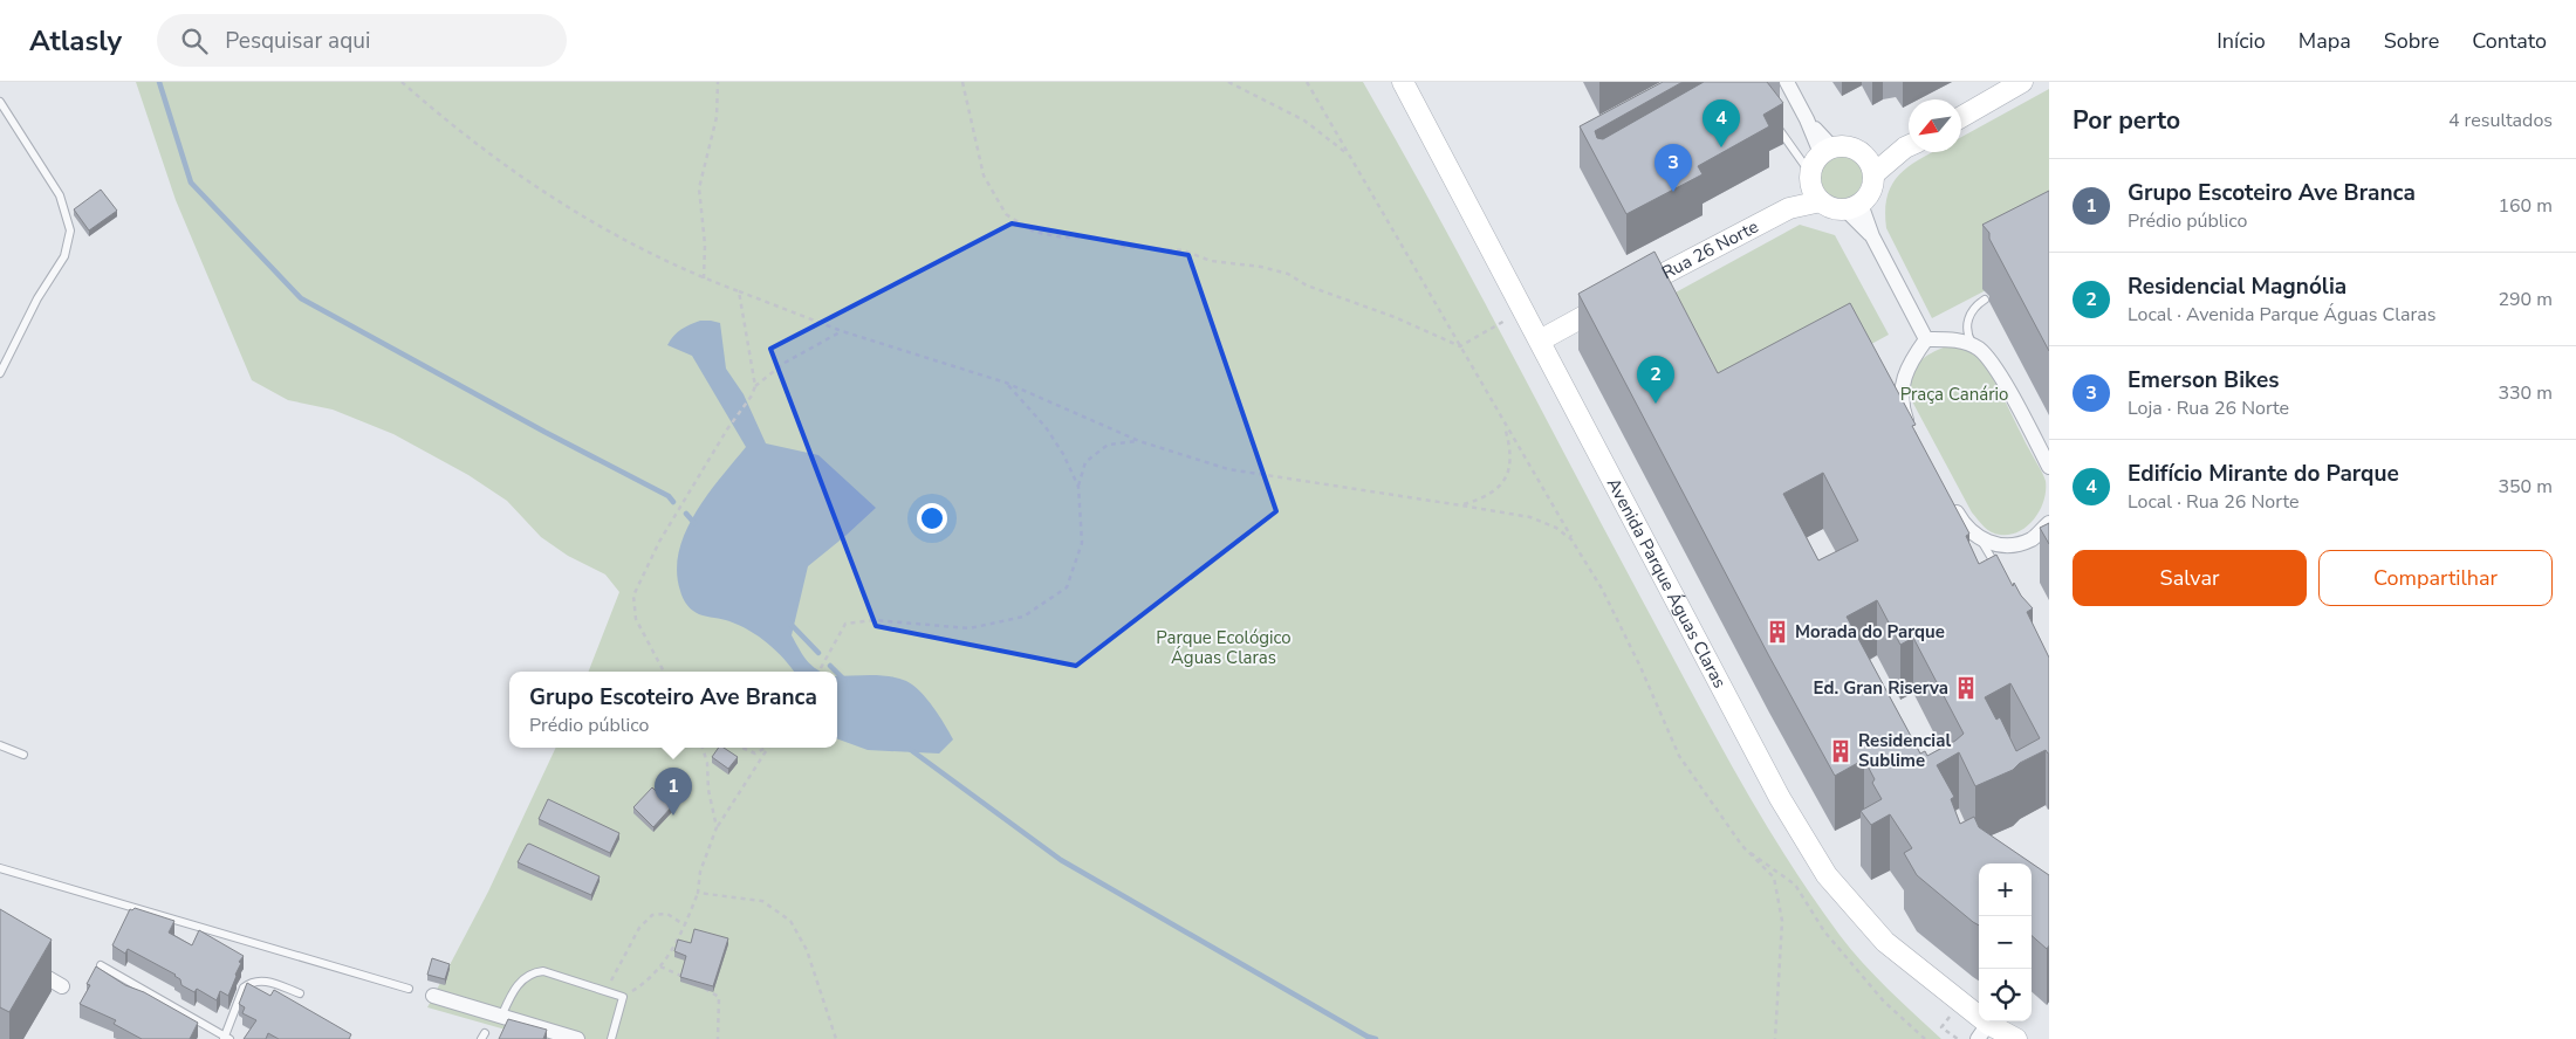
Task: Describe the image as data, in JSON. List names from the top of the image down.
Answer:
{
  "streets": {
    "street": ["Rua 26 Norte", "Avenida Parque Águas Claras"]
  },
  "crossings": [
    ["Rua 26 Norte", "Avenida Parque Águas Claras"]
  ],
  "parks": ["Praça Canário", "Parque Ecológico Águas Claras"],
  "places": {
    "building": ["Morada do Parque", "Ed. Gran Riserva", "Residencial Sublime"]
  },
  "north": "bottom left",
  "page": {
    "header": "Atlasly",
    "search": "Pesquisar aqui",
    "nav": [
      "Início",
      "Mapa",
      "Sobre",
      "Contato"
    ],
    "heading": ["Por perto", "4 resultados"],
    "pins": [
      "4",
      "3",
      "2",
      "1"
    ],
    "list": [
      {
        "mark": "1",
        "name": "Grupo Escoteiro Ave Branca",
        "note": "Prédio público",
        "value": "160 m"
      },
      {
        "mark": "2",
        "name": "Residencial Magnólia",
        "note": "Local · Avenida Parque Águas Claras",
        "value": "290 m"
      },
      {
        "mark": "3",
        "name": "Emerson Bikes",
        "note": "Loja · Rua 26 Norte",
        "value": "330 m"
      },
      {
        "mark": "4",
        "name": "Edifício Mirante do Parque",
        "note": "Local · Rua 26 Norte",
        "value": "350 m"
      }
    ],
    "buttons": ["Salvar", "Compartilhar"],
    "popup": ["Grupo Escoteiro Ave Branca", "Prédio público"],
    "map_buttons": ["+", "−"]
  }
}
